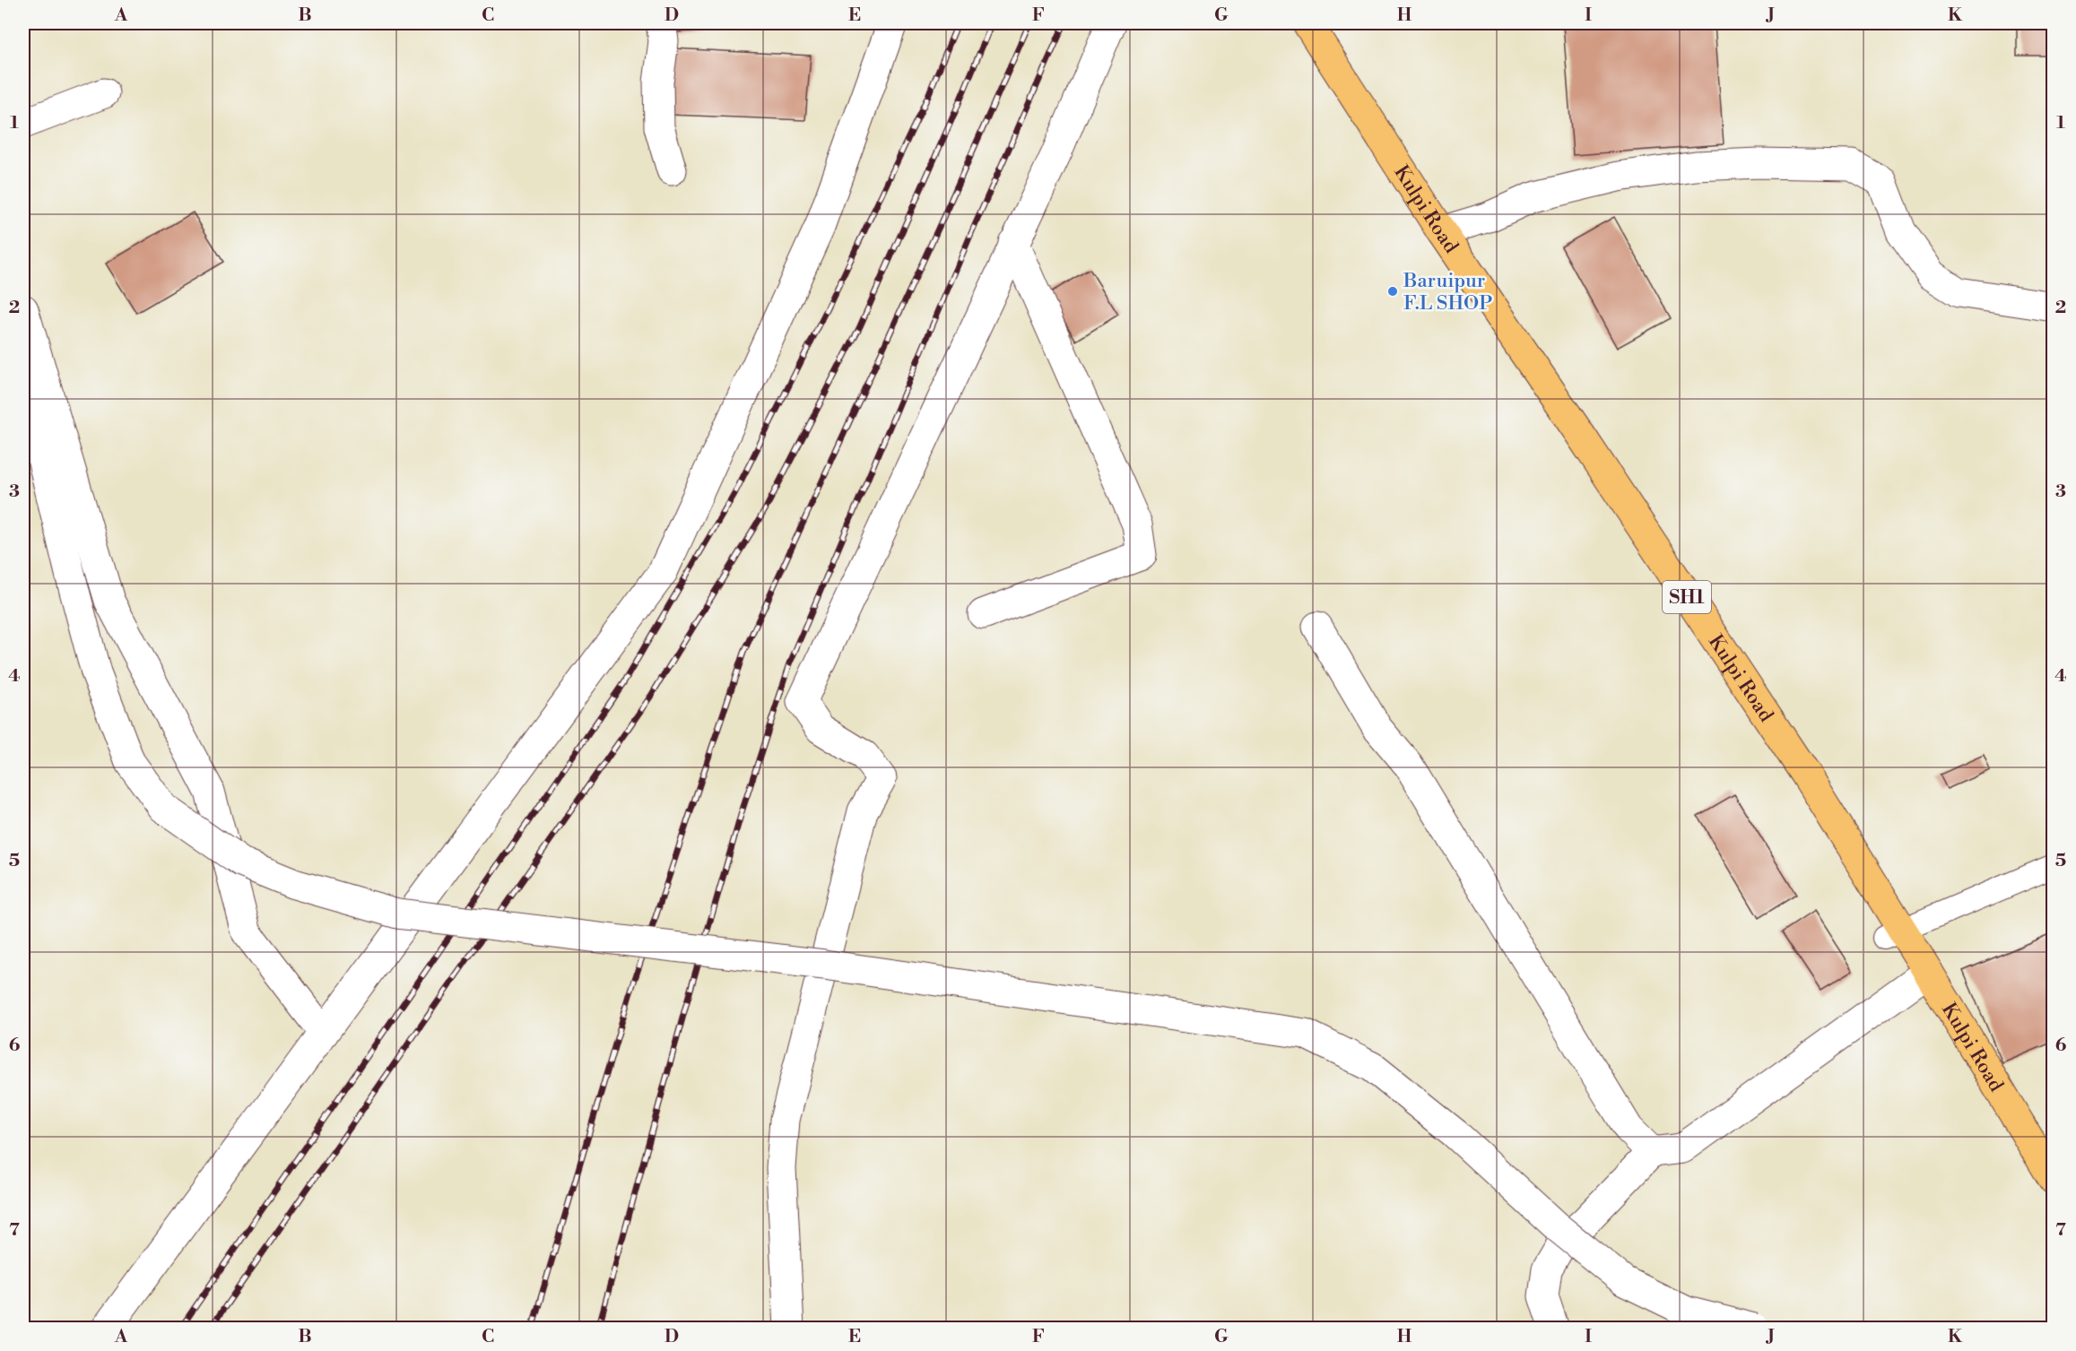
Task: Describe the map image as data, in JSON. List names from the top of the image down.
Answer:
{
  "streets": {
    "main road": ["Kulpi Road", "SH1"]
  },
  "places": ["Baruipur F.L SHOP"],
  "grid": {
    "columns": [
      "A",
      "B",
      "C",
      "D",
      "E",
      "F",
      "G",
      "H",
      "I",
      "J",
      "K"
    ],
    "rows": [
      "1",
      "2",
      "3",
      "4",
      "5",
      "6",
      "7"
    ]
  }
}
